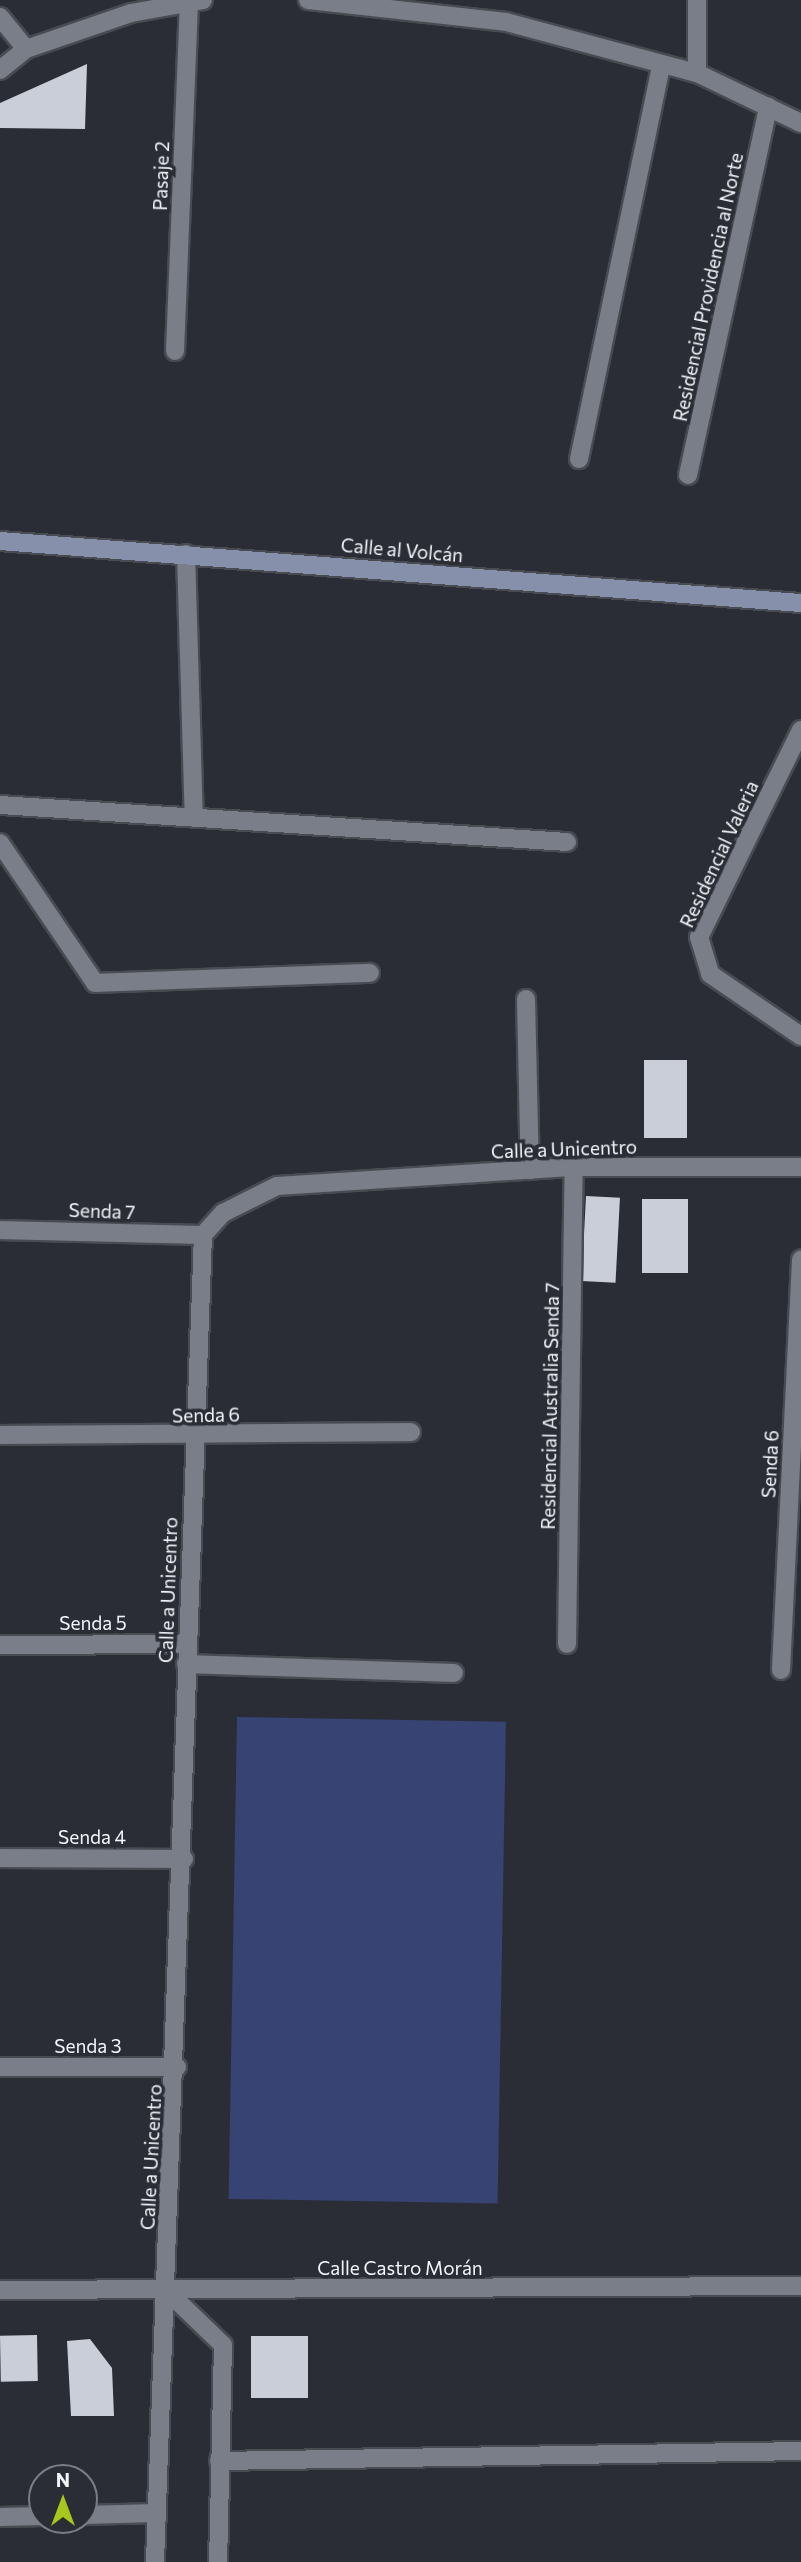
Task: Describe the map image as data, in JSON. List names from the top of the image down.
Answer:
{
  "streets": {
    "main road": ["Calle al Volcán"],
    "street": [
      "Pasaje 2",
      "Residencial Providencia al Norte",
      "Residencial Valeria",
      "Calle a Unicentro",
      "Senda 7",
      "Residencial Australia Senda 7",
      "Senda 6",
      "Senda 5",
      "Senda 4",
      "Senda 3",
      "Calle Castro Morán"
    ]
  },
  "crossings": [
    ["Calle a Unicentro", "Senda 7"],
    ["Calle a Unicentro", "Residencial Australia Senda 7"],
    ["Calle a Unicentro", "Senda 6"],
    ["Calle a Unicentro", "Senda 5"],
    ["Calle a Unicentro", "Senda 4"],
    ["Calle a Unicentro", "Senda 3"],
    ["Calle a Unicentro", "Calle Castro Morán"]
  ],
  "north": "top"
}
